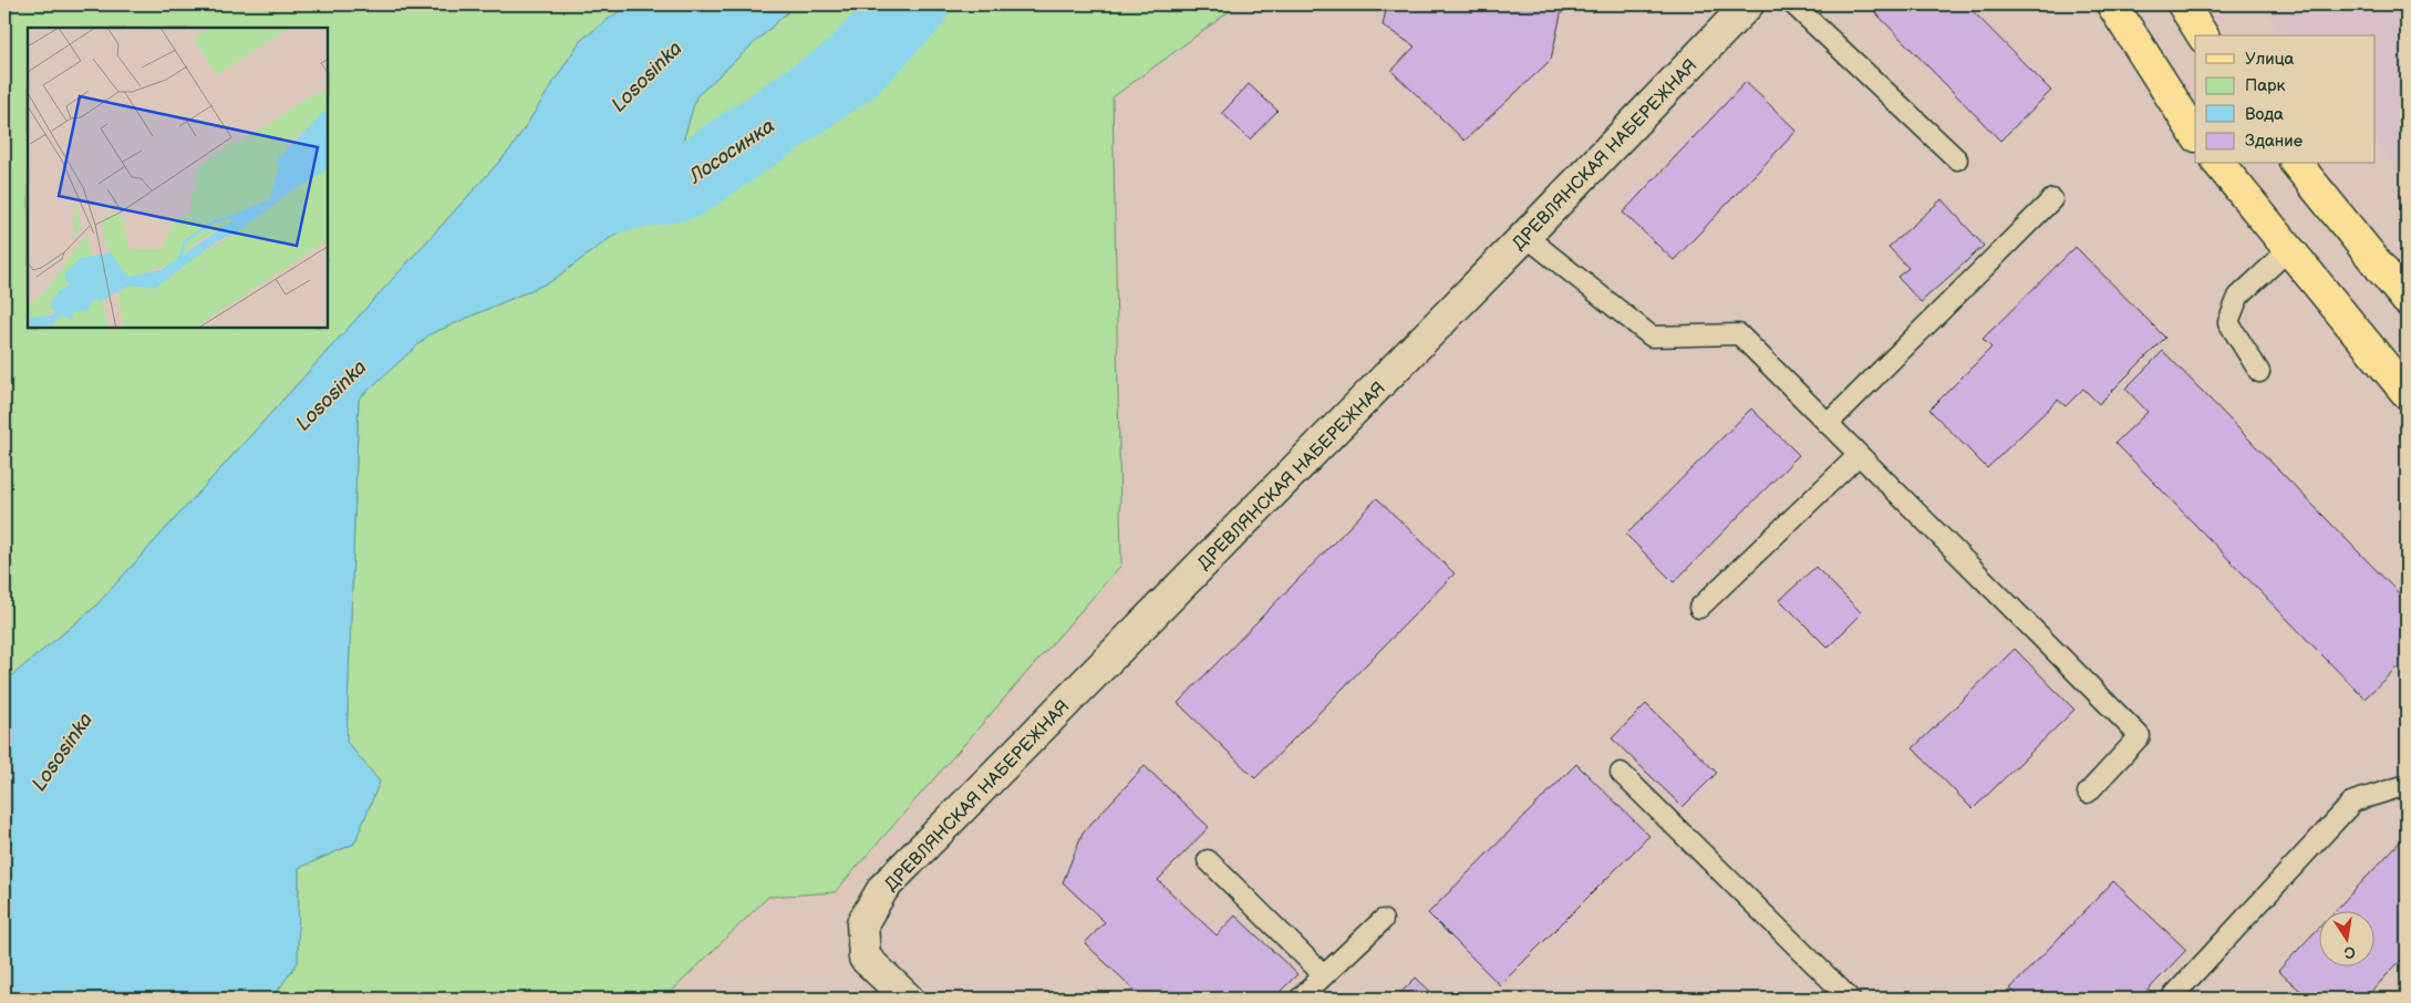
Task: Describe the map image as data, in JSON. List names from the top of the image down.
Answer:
{
  "streets": {
    "street": ["ДРЕВЛЯНСКАЯ НАБЕРЕЖНАЯ"]
  },
  "water": ["Lososinka", "Лососинка"],
  "legend": [
    "Улица",
    "Парк",
    "Вода",
    "Здание"
  ],
  "north": "bottom"
}
